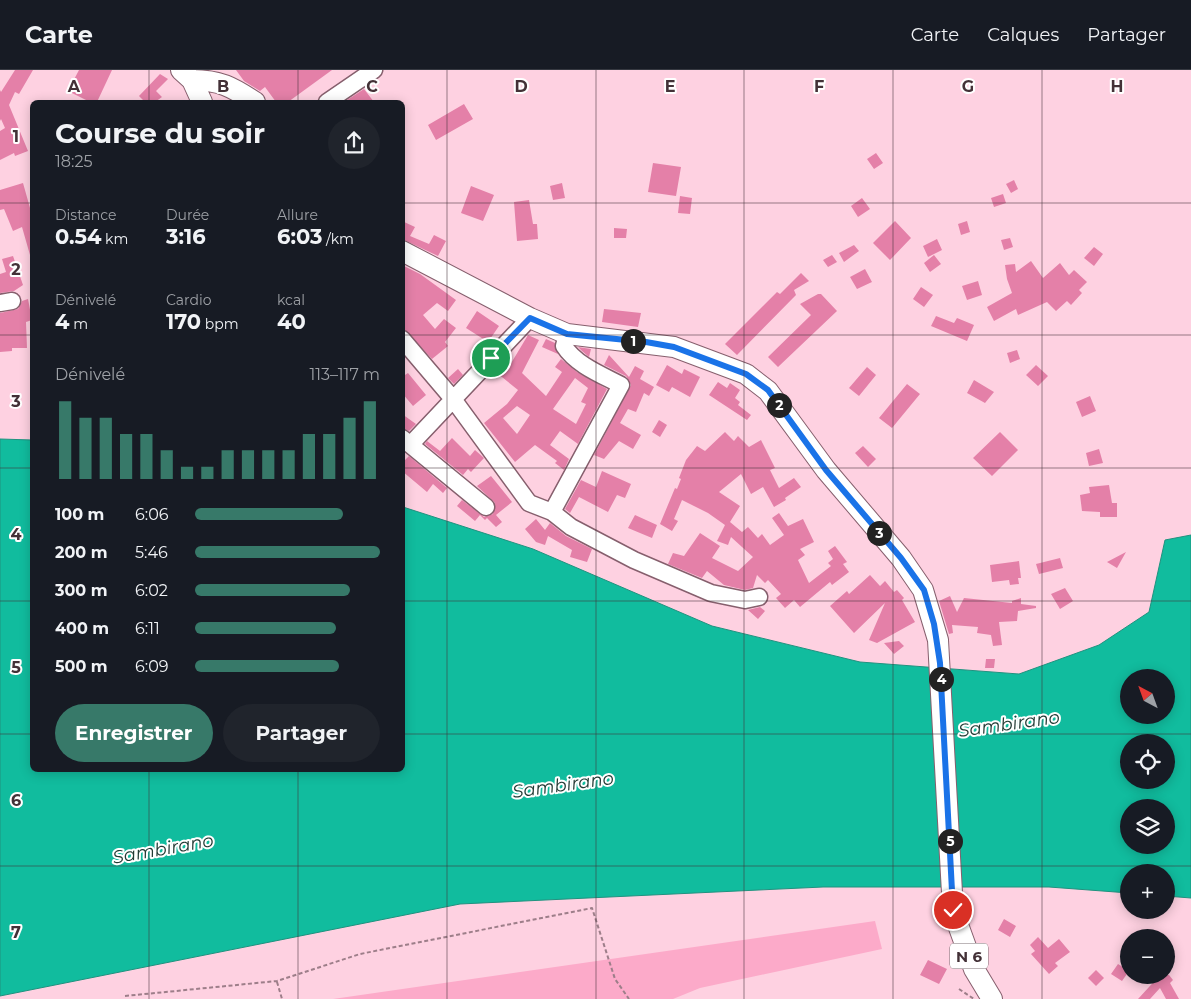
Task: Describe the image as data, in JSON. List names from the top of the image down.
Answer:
{
  "streets": {
    "main road": ["N 6"]
  },
  "water": ["Sambirano"],
  "north": "top left",
  "page": {
    "header": "Carte",
    "nav": ["Carte", "Calques", "Partager"],
    "heading": ["Course du soir", "18:25"],
    "stats": [
      ["Distance", "0.54 km"],
      ["Durée", "3:16"],
      ["Allure", "6:03 /km"],
      ["Dénivelé", "4 m"],
      ["Cardio", "170 bpm"],
      ["kcal", "40"]
    ],
    "pins": [
      "1",
      "2",
      "3",
      "4",
      "5"
    ],
    "chart": ["Dénivelé", "113–117 m"],
    "list": [
      {
        "name": "100 m",
        "note": "6:06"
      },
      {
        "name": "200 m",
        "note": "5:46"
      },
      {
        "name": "300 m",
        "note": "6:02"
      },
      {
        "name": "400 m",
        "note": "6:11"
      },
      {
        "name": "500 m",
        "note": "6:09"
      }
    ],
    "map_buttons": ["+", "−"],
    "buttons": ["Enregistrer", "Partager"]
  },
  "grid": {
    "columns": [
      "A",
      "B",
      "C",
      "D",
      "E",
      "F",
      "G",
      "H"
    ],
    "rows": [
      "1",
      "2",
      "3",
      "4",
      "5",
      "6",
      "7"
    ]
  }
}
